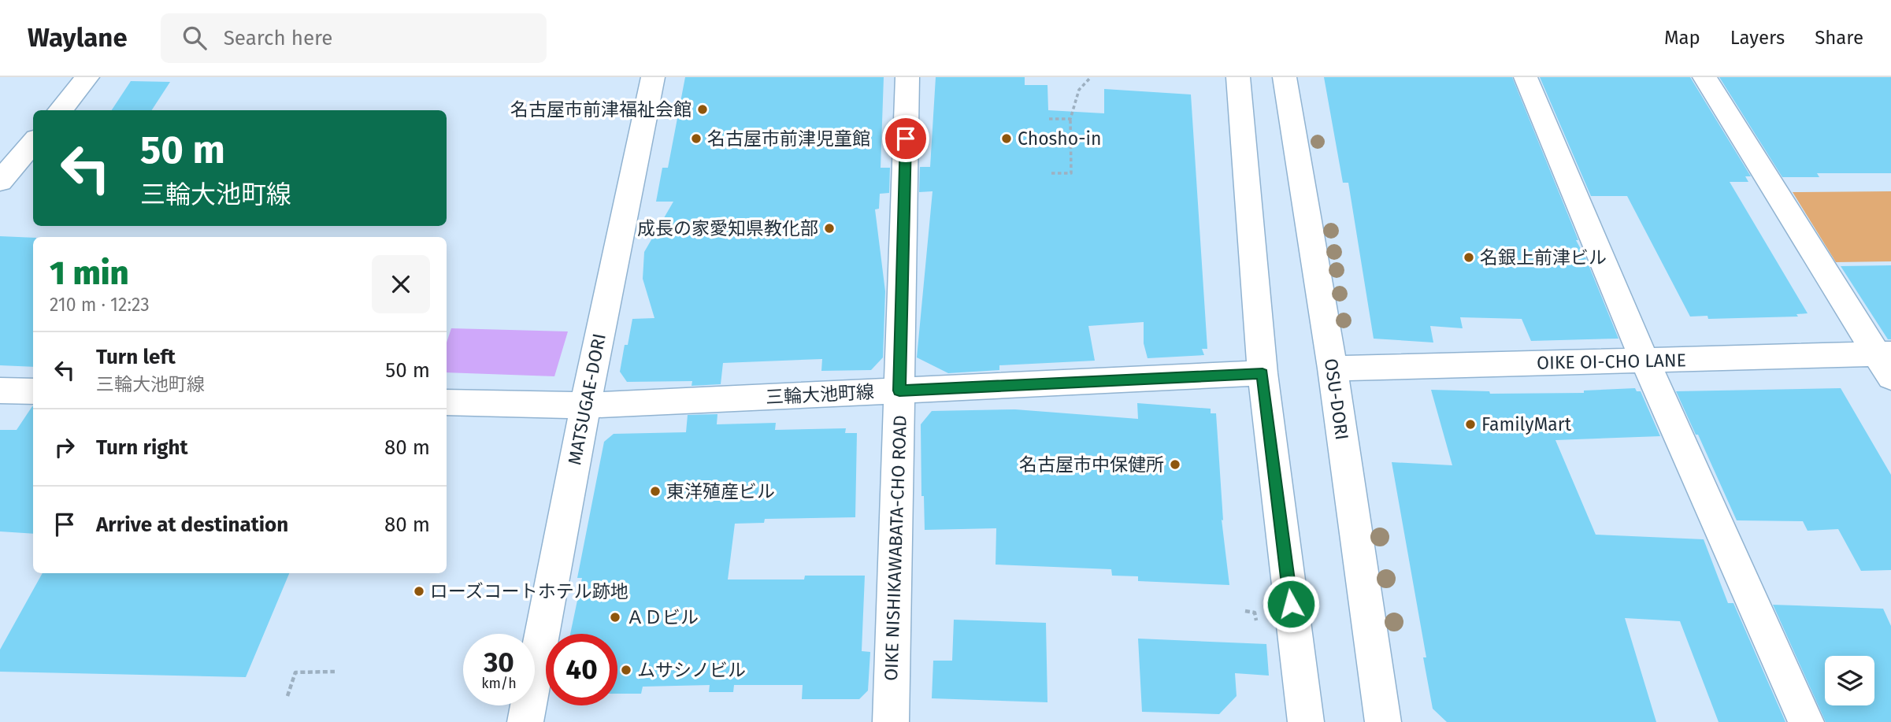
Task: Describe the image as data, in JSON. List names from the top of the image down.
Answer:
{
  "streets": {
    "street": [
      "OIKE OI-CHO LANE",
      "三輪大池町線",
      "MATSUGAE-DORI",
      "OSU-DORI",
      "OIKE NISHIKAWABATA-CHO ROAD"
    ]
  },
  "crossings": [
    ["OIKE OI-CHO LANE", "OSU-DORI"],
    ["三輪大池町線", "MATSUGAE-DORI"],
    ["三輪大池町線", "OIKE NISHIKAWABATA-CHO ROAD"]
  ],
  "places": [
    "名古屋市前津福祉会館",
    "名古屋市前津児童館",
    "Chosho-in",
    "成長の家愛知県教化部",
    "名銀上前津ビル",
    "FamilyMart",
    "名古屋市中保健所",
    "東洋殖産ビル",
    "ローズコートホテル跡地",
    "ＡＤビル",
    "ムサシノビル"
  ],
  "page": {
    "header": "Waylane",
    "search": "Search here",
    "nav": ["Map", "Layers", "Share"],
    "turn": ["50 m", "三輪大池町線"],
    "heading": ["1 min", "210 m · 12:23"],
    "list": [
      {
        "name": "Turn left",
        "note": "三輪大池町線",
        "value": "50 m"
      },
      {
        "name": "Turn right",
        "value": "80 m"
      },
      {
        "name": "Arrive at destination",
        "value": "80 m"
      }
    ],
    "speed": "30 km/h",
    "limit": "40"
  }
}
